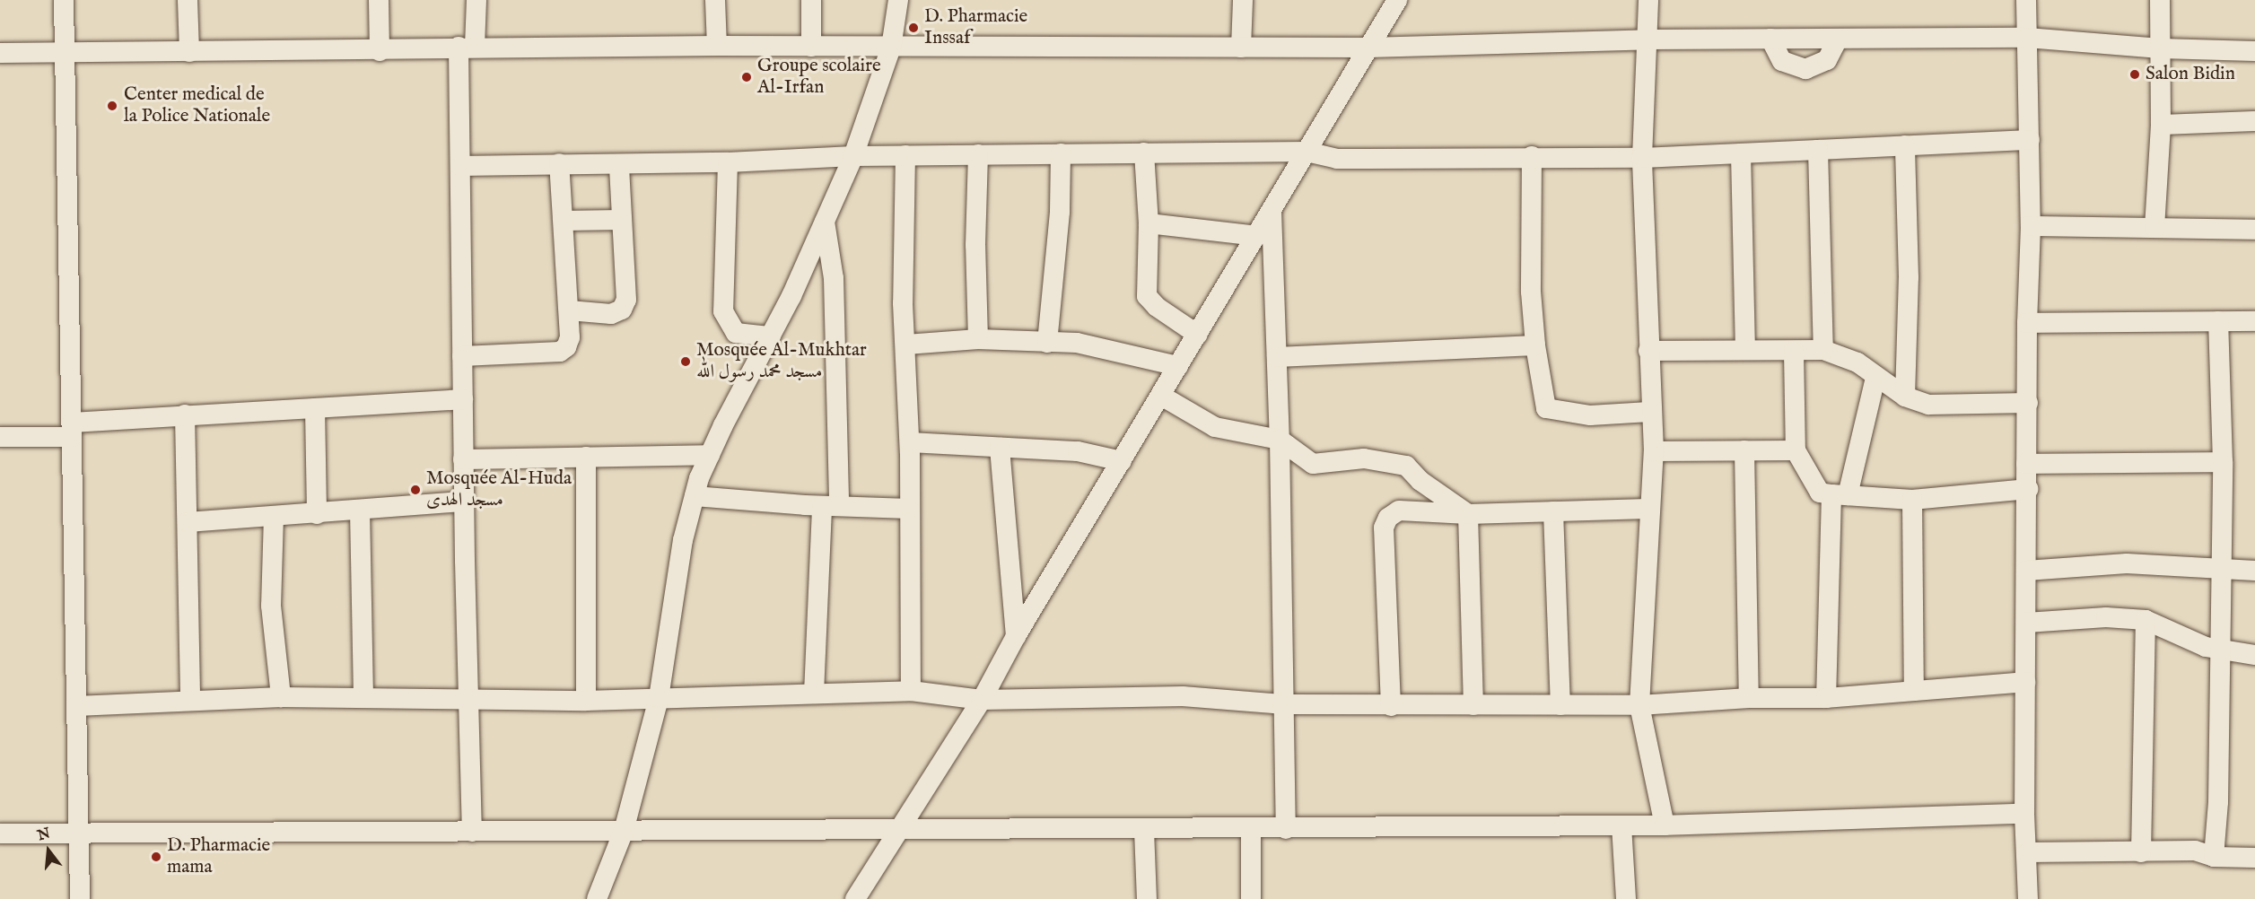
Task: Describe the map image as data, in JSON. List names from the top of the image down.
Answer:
{
  "places": [
    "D. Pharmacie Inssaf",
    "Salon Bidin",
    "Groupe scolaire Al-Irfan",
    "Center medical de la Police Nationale",
    "Mosquée Al-Mukhtar مسجد محمد رسول الله",
    "Mosquée Al-Huda مسجد الهدى",
    "D. Pharmacie mama"
  ],
  "north": "top"
}
